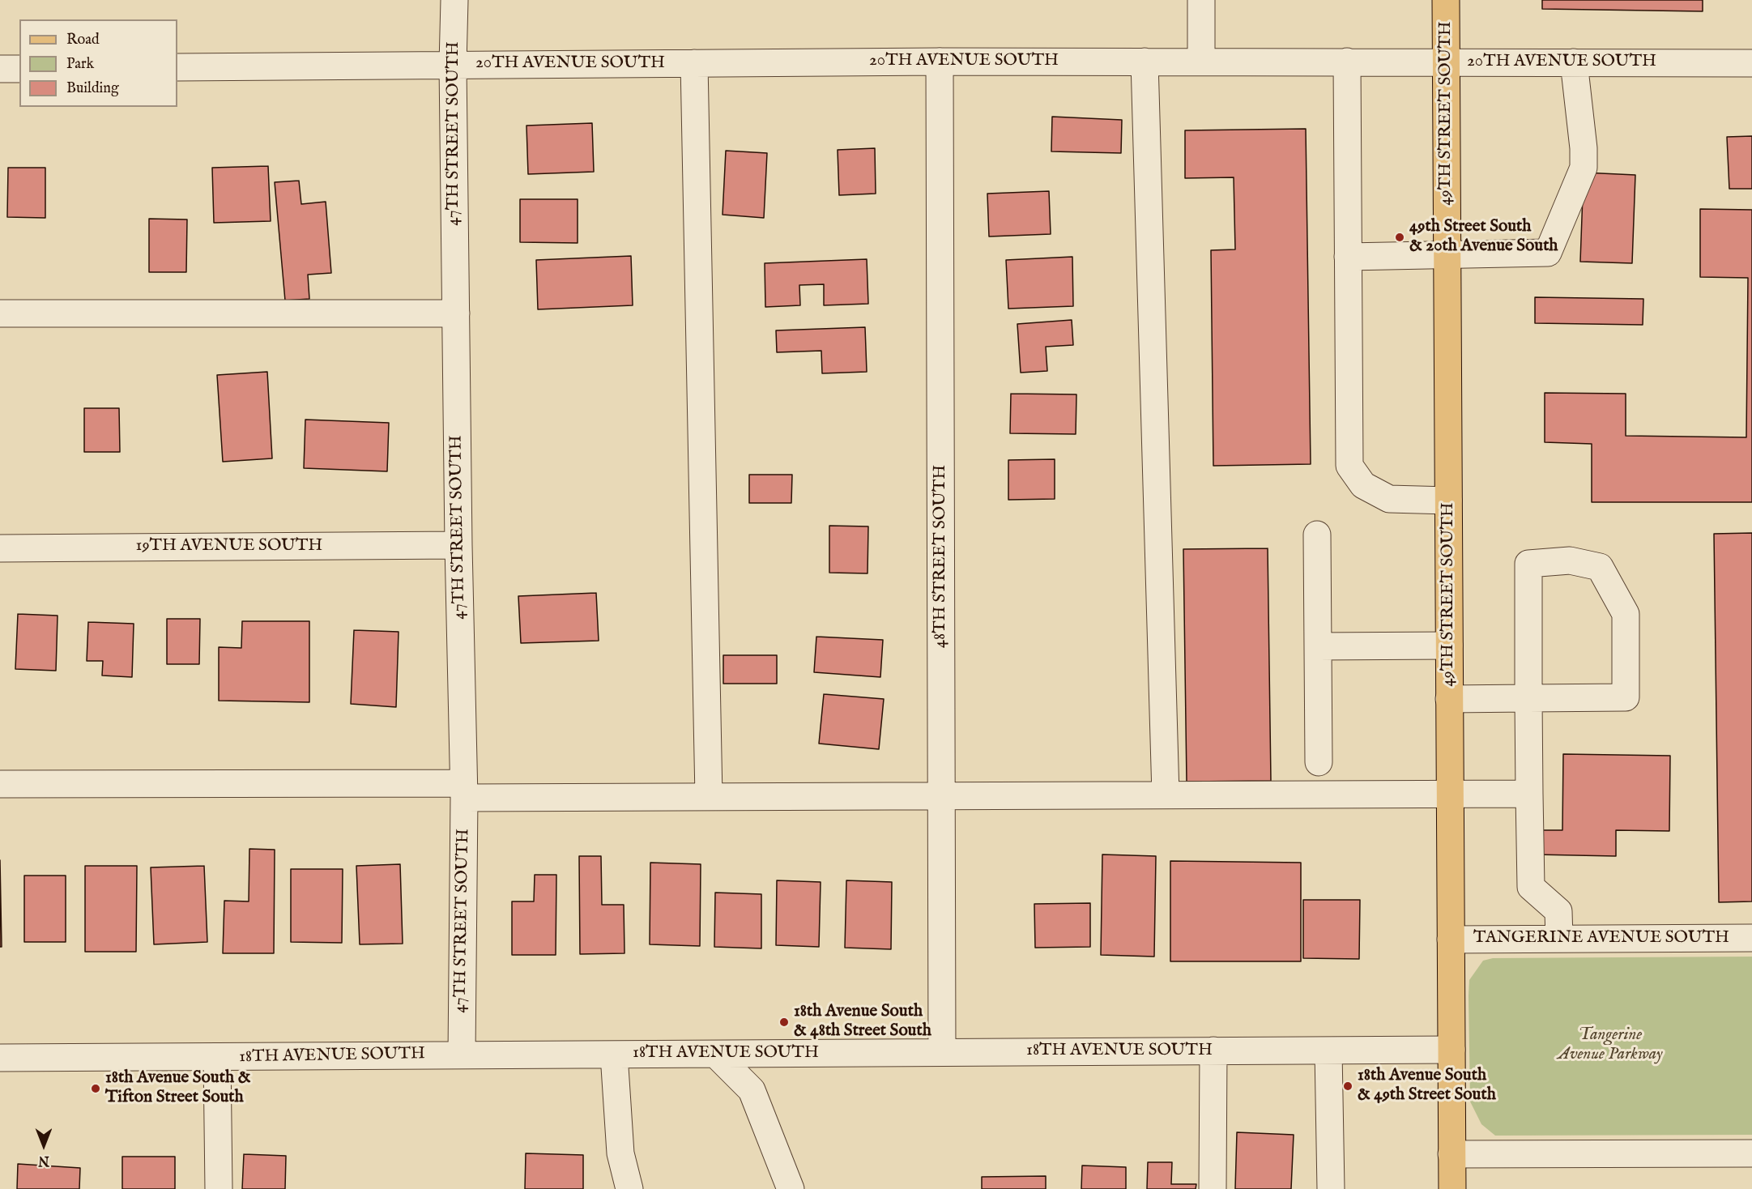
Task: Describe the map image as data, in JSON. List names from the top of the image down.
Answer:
{
  "streets": {
    "main road": ["49TH STREET SOUTH"],
    "street": [
      "20TH AVENUE SOUTH",
      "47TH STREET SOUTH",
      "19TH AVENUE SOUTH",
      "48TH STREET SOUTH",
      "TANGERINE AVENUE SOUTH",
      "18TH AVENUE SOUTH"
    ]
  },
  "crossings": [
    ["20TH AVENUE SOUTH", "49TH STREET SOUTH"],
    ["20TH AVENUE SOUTH", "47TH STREET SOUTH"],
    ["20TH AVENUE SOUTH", "48TH STREET SOUTH"],
    ["49TH STREET SOUTH", "TANGERINE AVENUE SOUTH"],
    ["49TH STREET SOUTH", "18TH AVENUE SOUTH"],
    ["47TH STREET SOUTH", "19TH AVENUE SOUTH"],
    ["47TH STREET SOUTH", "18TH AVENUE SOUTH"],
    ["48TH STREET SOUTH", "18TH AVENUE SOUTH"]
  ],
  "parks": ["Tangerine Avenue Parkway"],
  "places": [
    "49th Street South & 20th Avenue South",
    "18th Avenue South & 48th Street South",
    "18th Avenue South & 49th Street South",
    "18th Avenue South & Tifton Street South"
  ],
  "legend": ["Road", "Park", "Building"],
  "north": "bottom"
}
